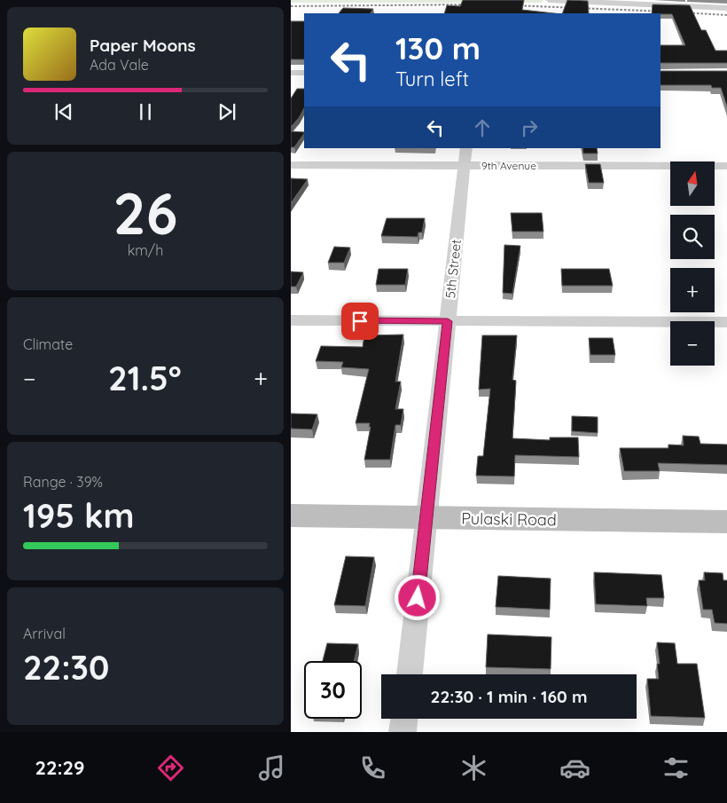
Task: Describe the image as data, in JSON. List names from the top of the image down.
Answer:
{
  "streets": {
    "main road": ["Pulaski Road"],
    "street": ["9th Avenue", "5th Street"]
  },
  "crossings": [
    ["9th Avenue", "5th Street"],
    ["5th Street", "Pulaski Road"]
  ],
  "north": "top",
  "page": {
    "turn": ["130 m", "Turn left"],
    "song": ["Paper Moons", "Ada Vale"],
    "tile": [
      ["26", "km/h"],
      "Climate",
      ["Range · 39%", "195 km"],
      ["Arrival", "22:30"]
    ],
    "map_buttons": ["+", "−"],
    "heat": ["−", "21.5°", "+"],
    "limit": "30",
    "trip": "22:30 · 1 min · 160 m",
    "tabs": "22:29"
  }
}
